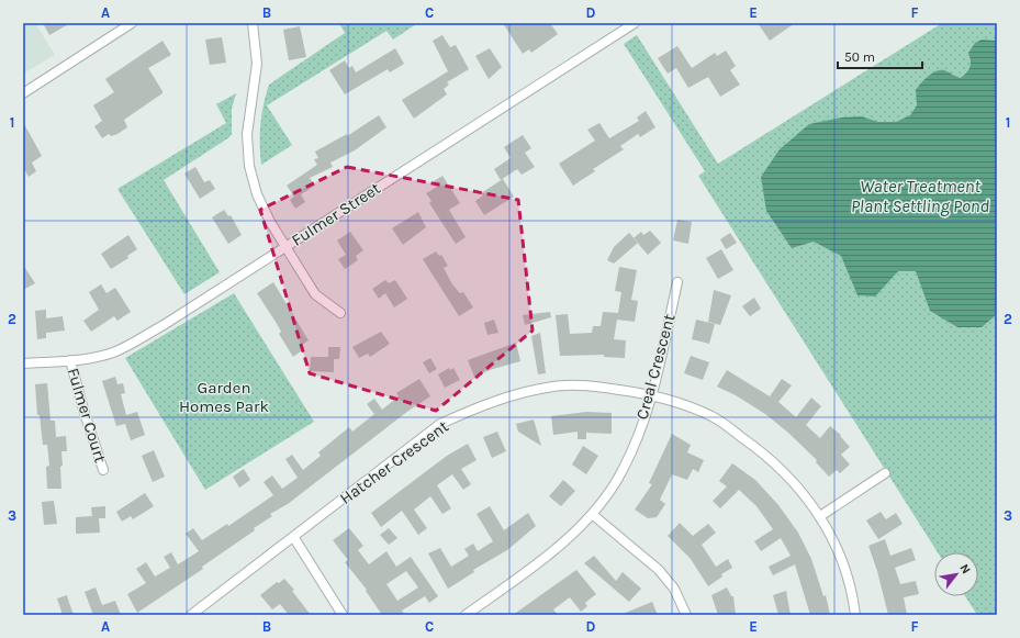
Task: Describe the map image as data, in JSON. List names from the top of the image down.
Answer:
{
  "streets": {
    "street": [
      "Fulmer Street",
      "Creal Crescent",
      "Fulmer Court",
      "Hatcher Crescent"
    ]
  },
  "crossings": [
    ["Fulmer Street", "Fulmer Court"],
    ["Creal Crescent", "Hatcher Crescent"]
  ],
  "water": ["Water Treatment Plant Settling Pond"],
  "parks": ["Garden Homes Park"],
  "scale_bar": "50 m",
  "north": "top right",
  "grid": {
    "columns": [
      "A",
      "B",
      "C",
      "D",
      "E",
      "F"
    ],
    "rows": ["1", "2", "3"]
  }
}
